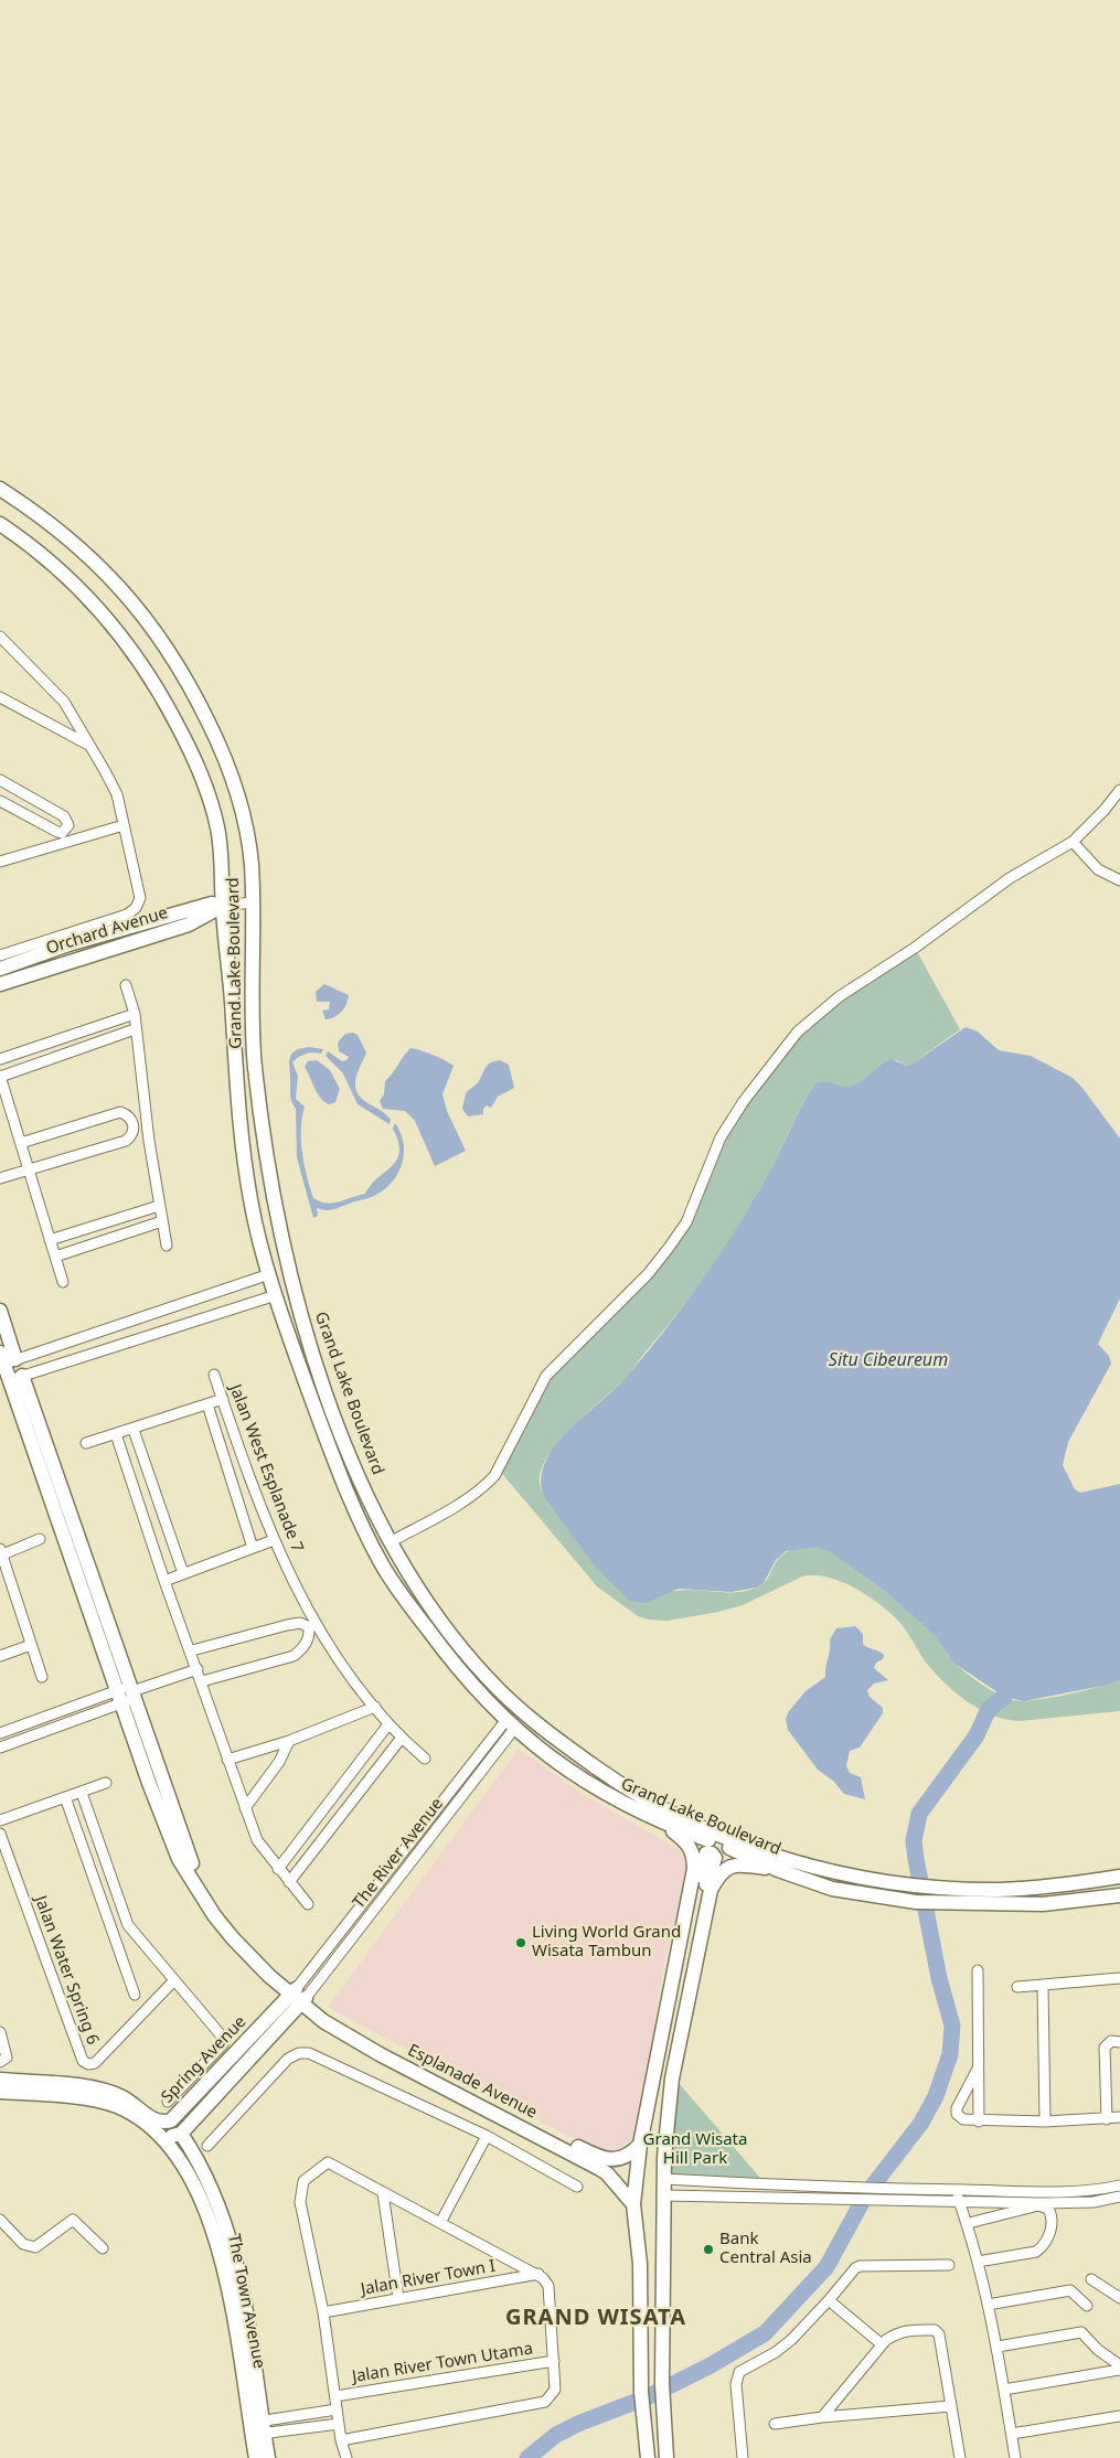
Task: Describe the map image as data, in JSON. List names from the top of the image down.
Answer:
{
  "streets": {
    "street": [
      "Orchard Avenue",
      "Grand Lake Boulevard",
      "Jalan West Esplanade 7",
      "The River Avenue",
      "Jalan Water Spring 6",
      "Spring Avenue",
      "Esplanade Avenue",
      "Jalan River Town I",
      "The Town Avenue",
      "Jalan River Town Utama"
    ]
  },
  "crossings": [
    ["Orchard Avenue", "Grand Lake Boulevard"],
    ["Grand Lake Boulevard", "The River Avenue"],
    ["The River Avenue", "Spring Avenue"],
    ["The River Avenue", "Esplanade Avenue"],
    ["Spring Avenue", "Esplanade Avenue"],
    ["Spring Avenue", "The Town Avenue"]
  ],
  "districts": ["GRAND WISATA"],
  "water": ["Situ Cibeureum"],
  "parks": ["Grand Wisata Hill Park"],
  "places": ["Living World Grand Wisata Tambun", "Bank Central Asia"]
}
